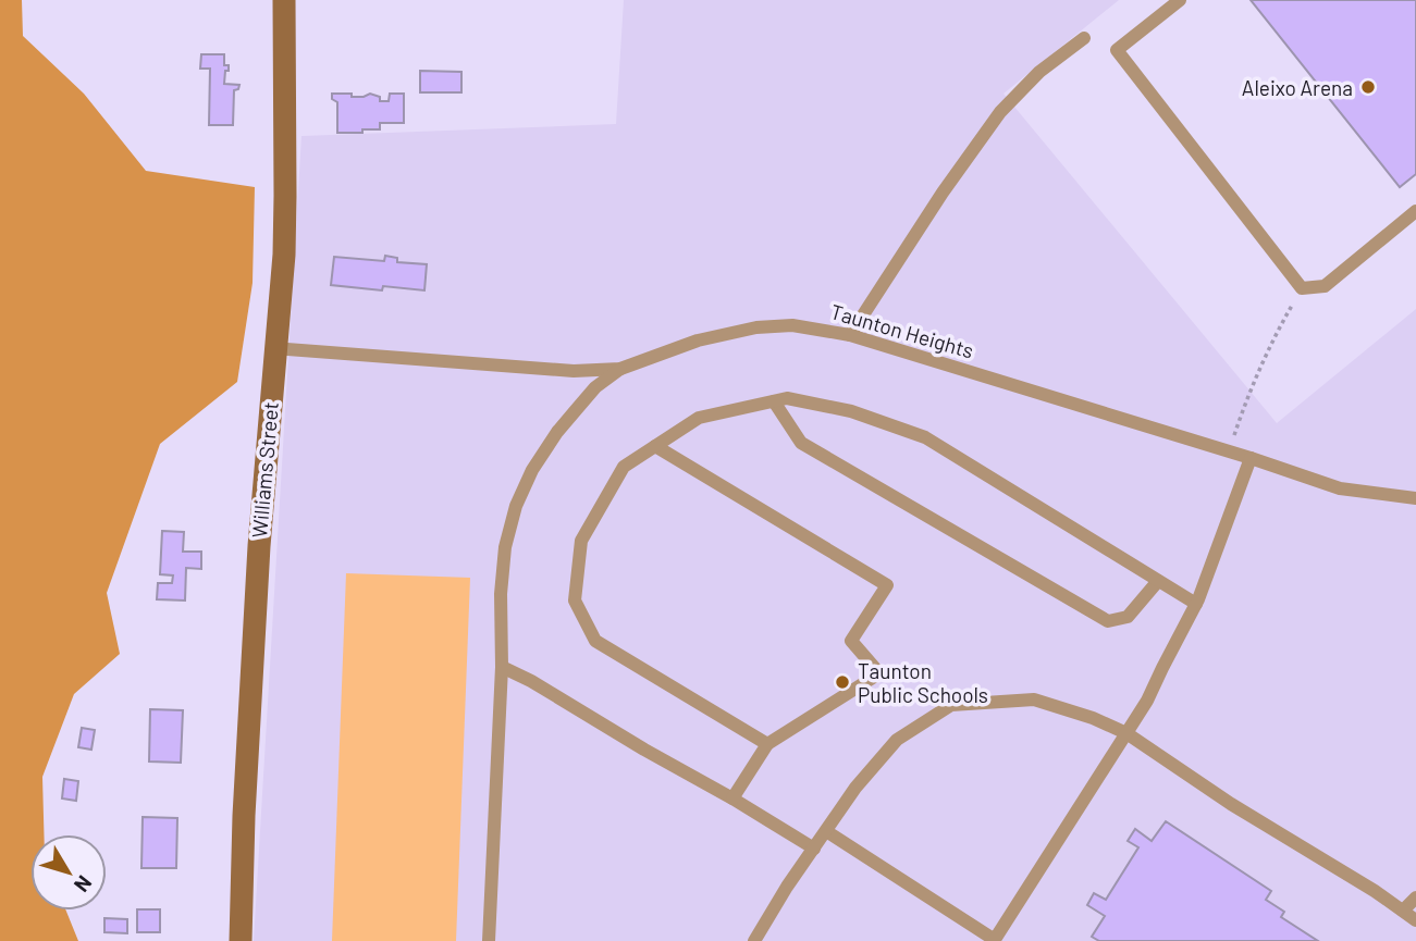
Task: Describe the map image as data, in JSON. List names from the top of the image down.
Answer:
{
  "streets": {
    "street": ["Williams Street"],
    "lane": ["Taunton Heights"]
  },
  "crossings": [
    ["Taunton Heights", "Williams Street"]
  ],
  "places": ["Aleixo Arena", "Taunton Public Schools"],
  "north": "bottom right"
}
